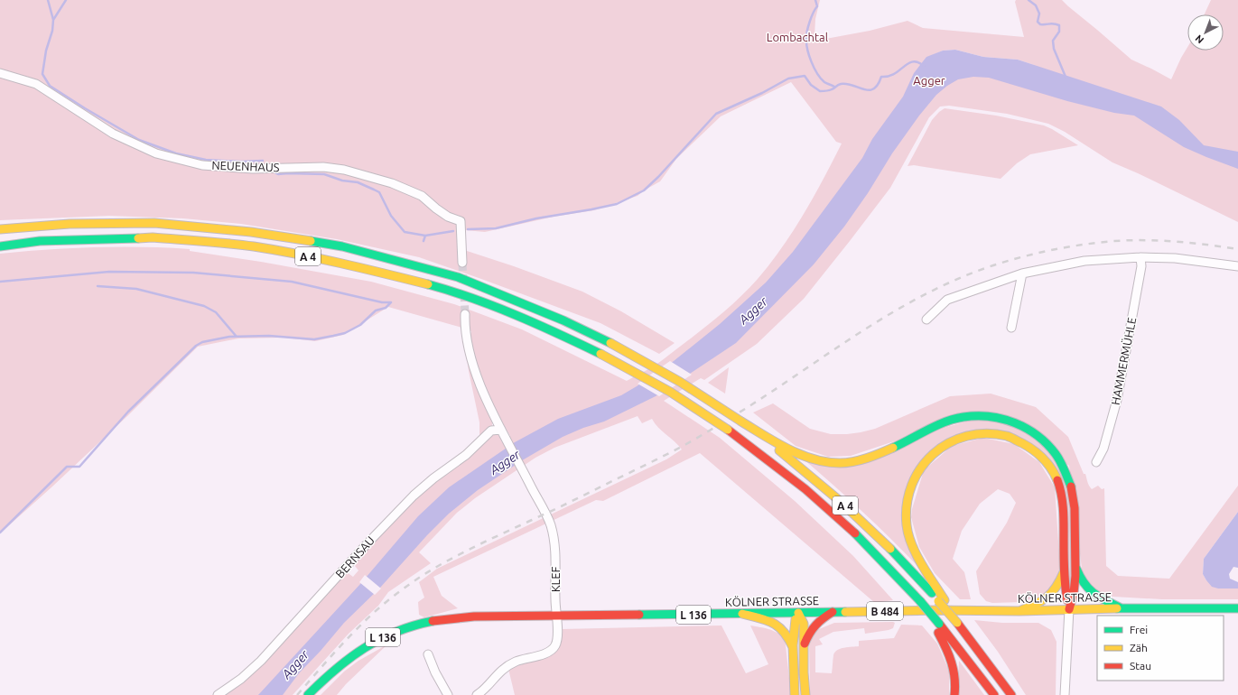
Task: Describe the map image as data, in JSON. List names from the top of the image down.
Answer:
{
  "streets": {
    "main road": [
      "A 4",
      "KÖLNER STRASSE",
      "B 484",
      "L 136"
    ],
    "street": [
      "NEUENHAUS",
      "HAMMERMÜHLE",
      "BERNSAU",
      "KLEF"
    ]
  },
  "crossings": [
    ["BERNSAU", "KLEF"],
    ["KLEF", "KÖLNER STRASSE"]
  ],
  "water": ["Agger"],
  "parks": ["Lombachtal", "Agger"],
  "legend": ["Frei", "Zäh", "Stau"],
  "north": "bottom left"
}
